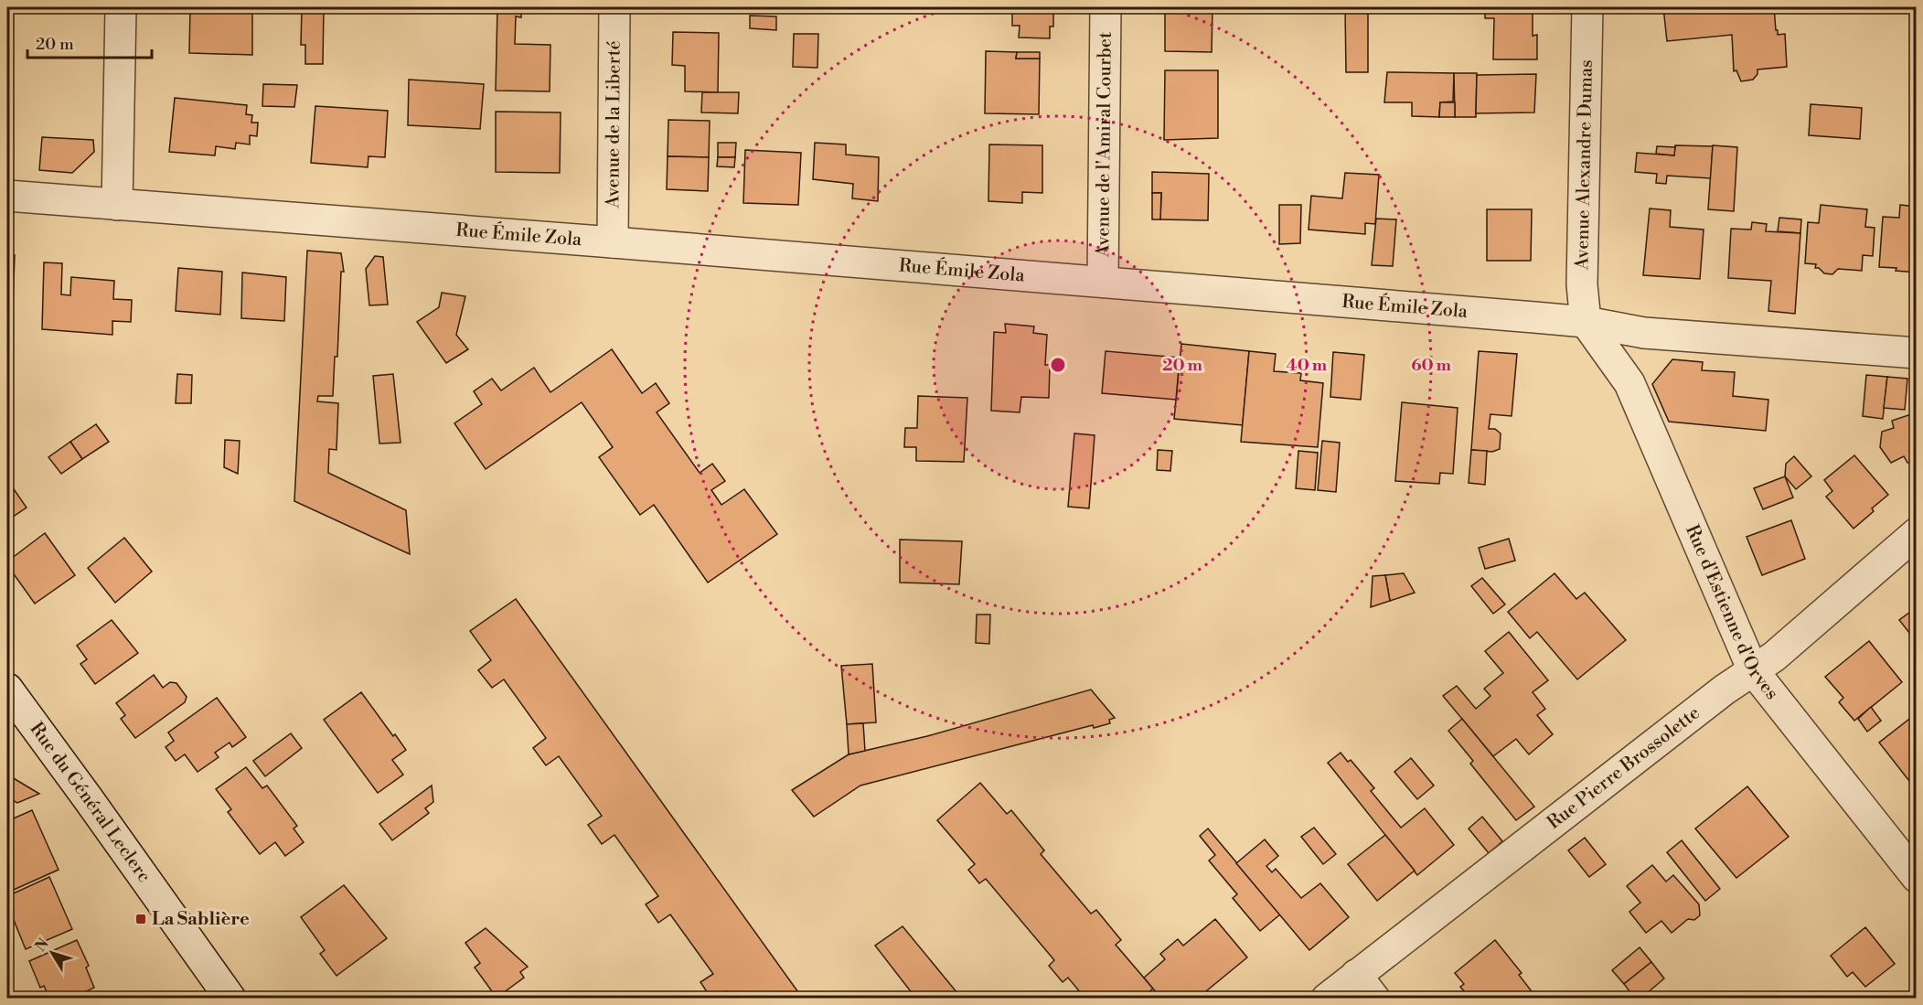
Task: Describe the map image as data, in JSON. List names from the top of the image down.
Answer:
{
  "streets": {
    "street": [
      "Avenue de la Liberté",
      "Avenue de l'Amiral Courbet",
      "Avenue Alexandre Dumas",
      "Rue Émile Zola",
      "Rue d'Estienne d'Orves",
      "Rue Pierre Brossolette",
      "Rue du Général Leclerc"
    ]
  },
  "crossings": [
    ["Avenue de la Liberté", "Rue Émile Zola"],
    ["Avenue de l'Amiral Courbet", "Rue Émile Zola"],
    ["Avenue Alexandre Dumas", "Rue Émile Zola"],
    ["Avenue Alexandre Dumas", "Rue d'Estienne d'Orves"],
    ["Rue Émile Zola", "Rue d'Estienne d'Orves"],
    ["Rue d'Estienne d'Orves", "Rue Pierre Brossolette"]
  ],
  "places": {
    "transit": ["La Sablière"]
  },
  "scale_bar": "20 m",
  "north": "top left",
  "rings": ["20 m", "40 m", "60 m"]
}
